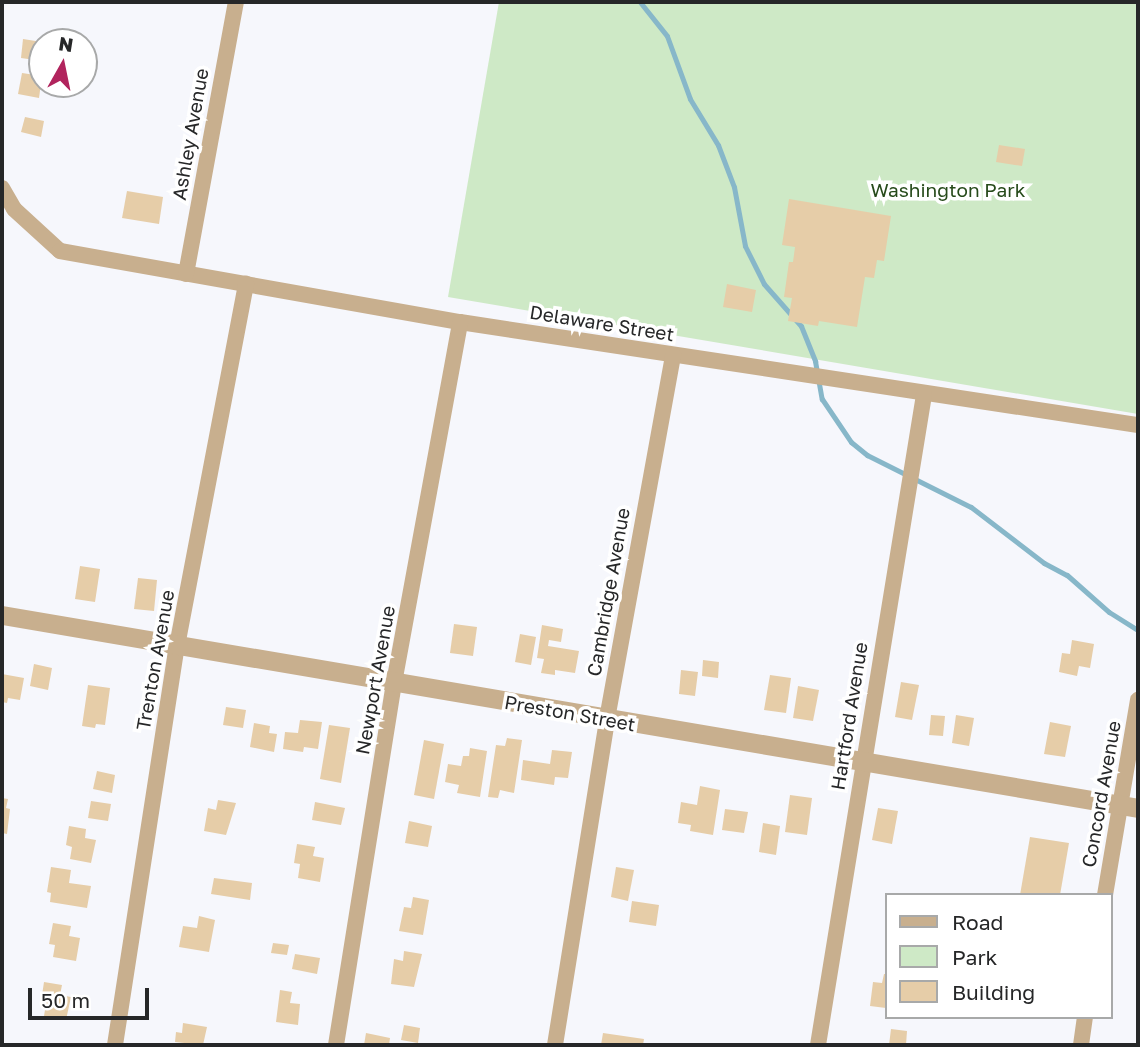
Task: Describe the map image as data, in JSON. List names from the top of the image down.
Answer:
{
  "streets": {
    "street": [
      "Ashley Avenue",
      "Delaware Street",
      "Cambridge Avenue",
      "Trenton Avenue",
      "Newport Avenue",
      "Preston Street",
      "Hartford Avenue",
      "Concord Avenue"
    ]
  },
  "crossings": [
    ["Ashley Avenue", "Delaware Street"],
    ["Delaware Street", "Cambridge Avenue"],
    ["Delaware Street", "Trenton Avenue"],
    ["Delaware Street", "Newport Avenue"],
    ["Delaware Street", "Hartford Avenue"],
    ["Cambridge Avenue", "Preston Street"],
    ["Trenton Avenue", "Preston Street"],
    ["Newport Avenue", "Preston Street"],
    ["Preston Street", "Hartford Avenue"],
    ["Preston Street", "Concord Avenue"]
  ],
  "parks": ["Washington Park"],
  "legend": ["Road", "Park", "Building"],
  "scale_bar": "50 m",
  "north": "top"
}
